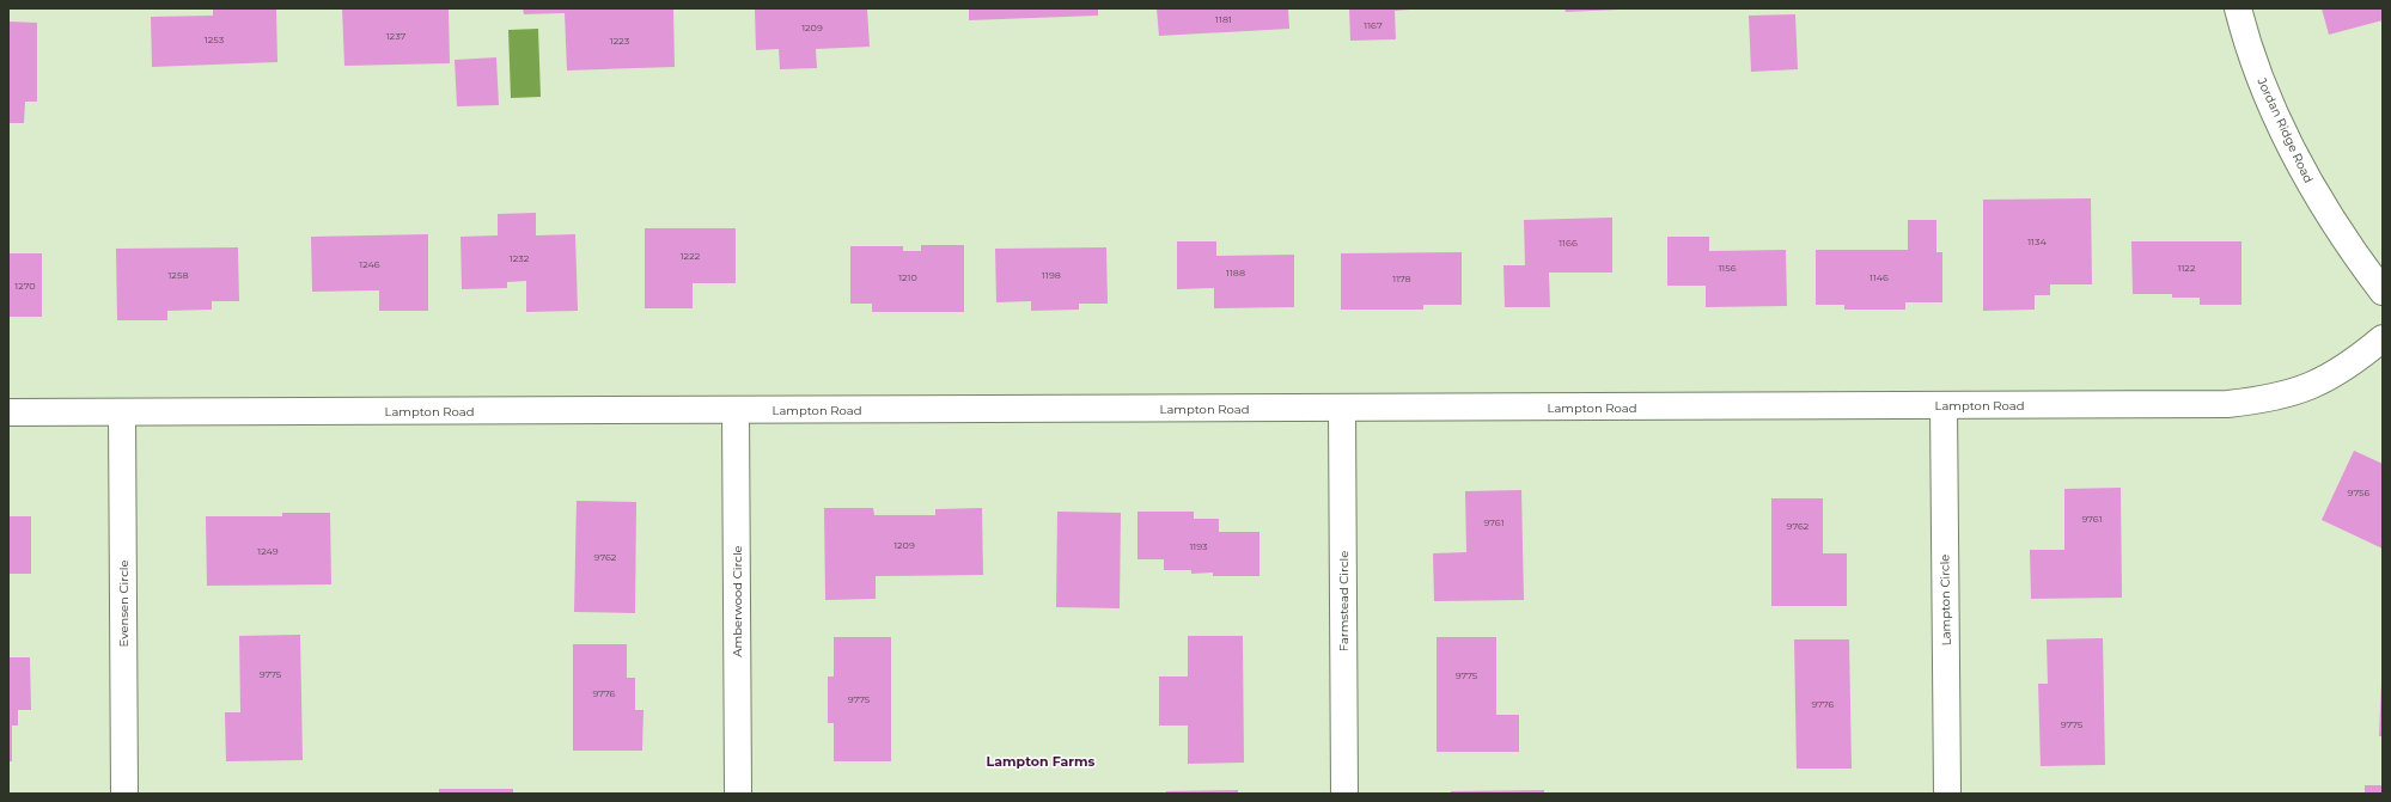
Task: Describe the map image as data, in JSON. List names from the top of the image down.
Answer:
{
  "streets": {
    "street": [
      "Jordan Ridge Road",
      "Lampton Road",
      "Lampton Circle",
      "Amberwood Circle",
      "Farmstead Circle",
      "Evensen Circle"
    ]
  },
  "crossings": [
    ["Lampton Road", "Lampton Circle"],
    ["Lampton Road", "Amberwood Circle"],
    ["Lampton Road", "Farmstead Circle"],
    ["Lampton Road", "Evensen Circle"]
  ],
  "districts": ["Lampton Farms"],
  "house_numbers": [
    "1181",
    "1167",
    "1209",
    "1237",
    "1253",
    "1223",
    "1134",
    "1166",
    "1222",
    "1232",
    "1246",
    "1156",
    "1122",
    "1188",
    "1258",
    "1198",
    "1210",
    "1146",
    "1178",
    "1270",
    "9756",
    "9761",
    "9761",
    "9762",
    "1209",
    "1193",
    "1249",
    "9762",
    "9775",
    "9775",
    "9776",
    "9775",
    "9776",
    "9775"
  ]
}
